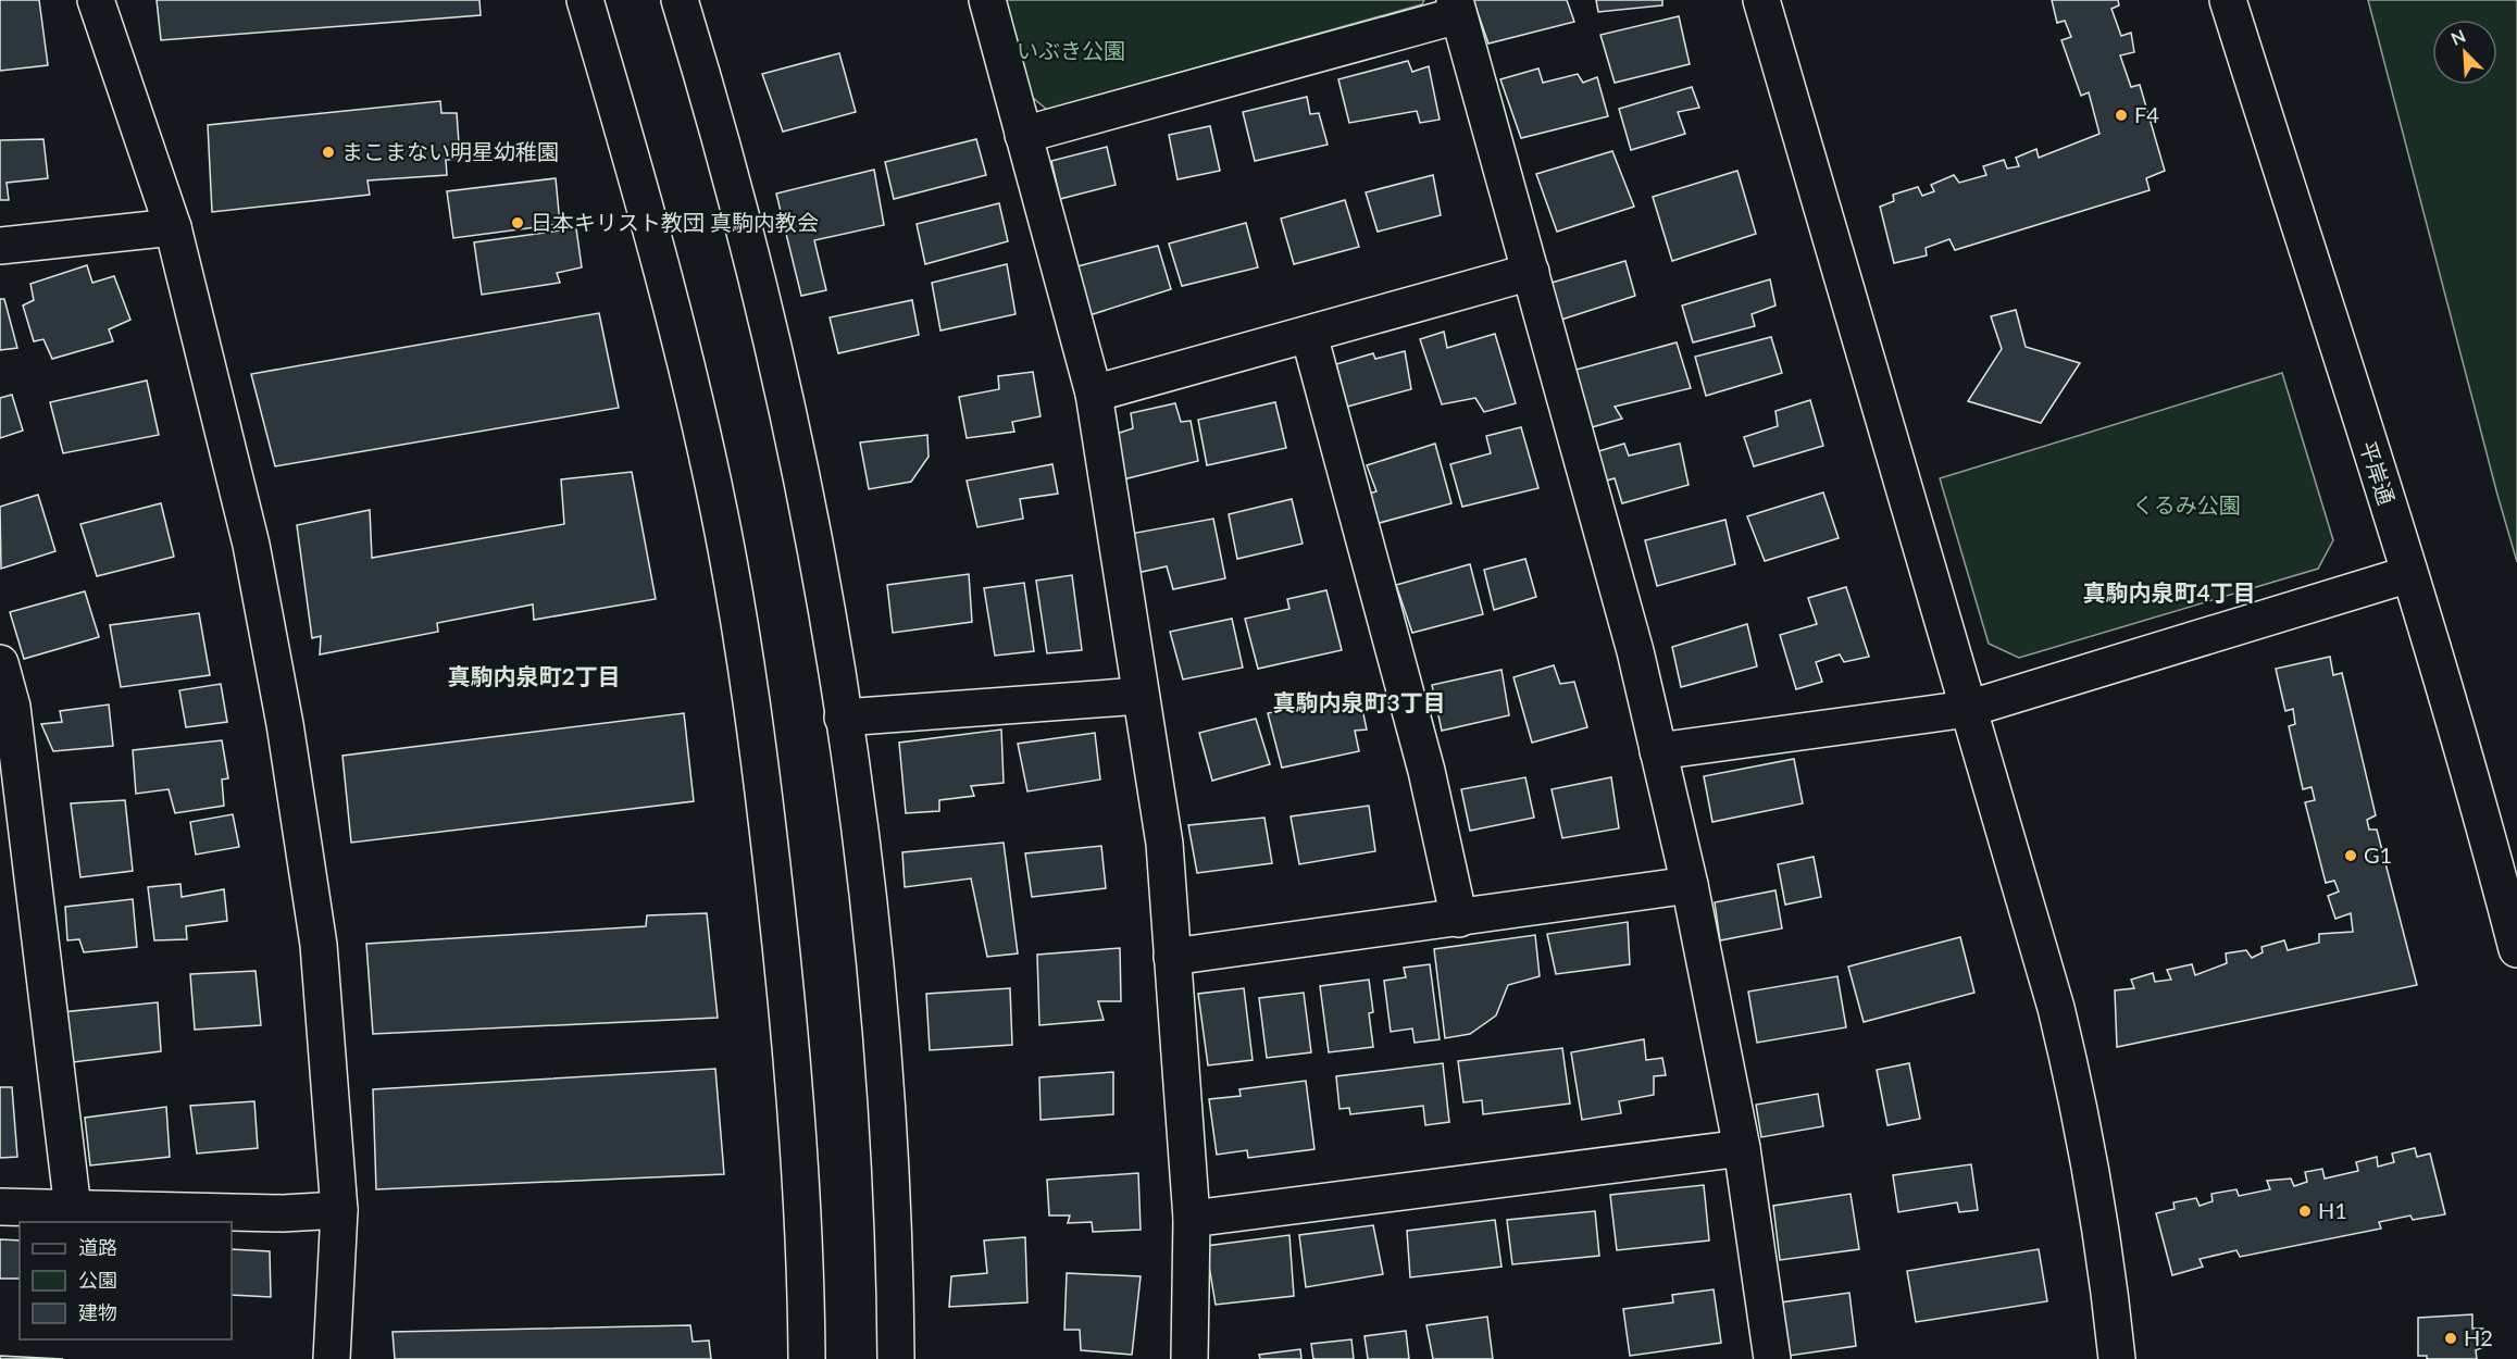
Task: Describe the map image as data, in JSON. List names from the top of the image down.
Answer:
{
  "streets": {
    "street": ["平岸通"]
  },
  "districts": ["真駒内泉町4丁目", "真駒内泉町2丁目", "真駒内泉町3丁目"],
  "parks": ["いぶき公園", "くるみ公園"],
  "places": [
    "F4",
    "まこまない明星幼稚園",
    "日本キリスト教団 真駒内教会",
    "G1",
    "H1",
    "H2"
  ],
  "legend": ["道路", "公園", "建物"],
  "north": "top left"
}
